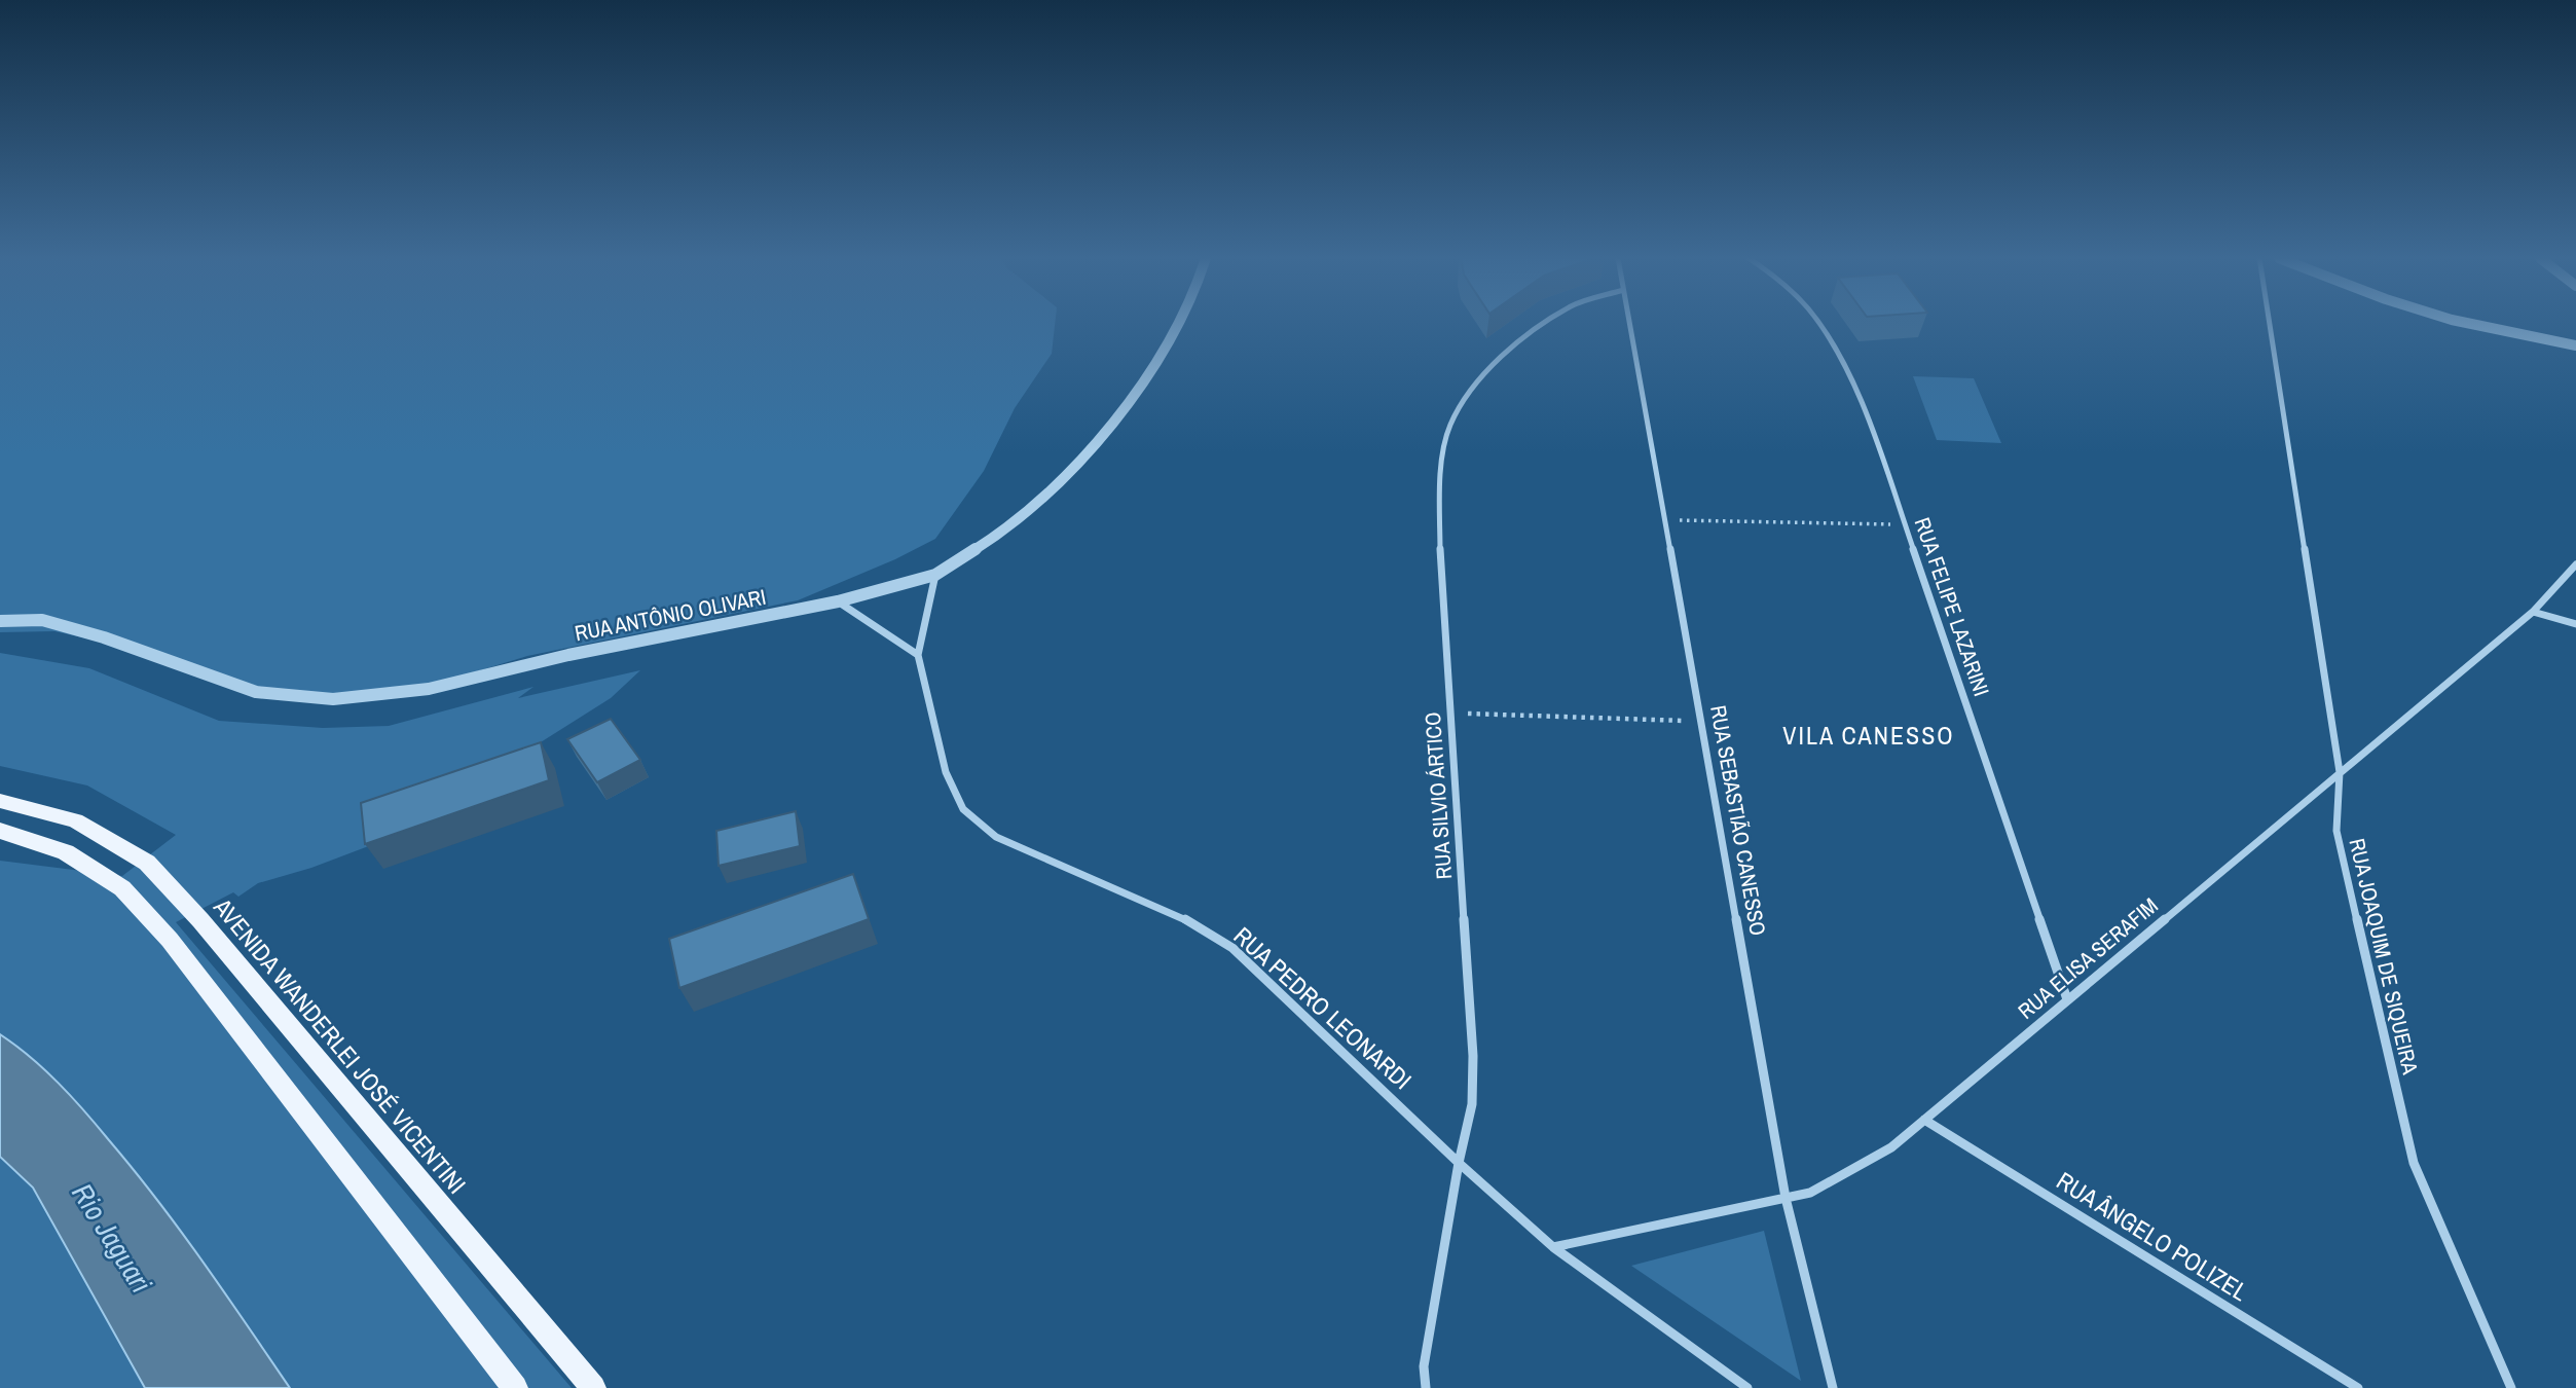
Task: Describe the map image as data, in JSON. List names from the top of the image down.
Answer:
{
  "streets": {
    "main road": ["AVENIDA WANDERLEI JOSÉ VICENTINI"],
    "street": [
      "RUA FELIPE LAZARINI",
      "RUA ANTÔNIO OLIVARI",
      "RUA SILVIO ÁRTICO",
      "RUA SEBASTIÃO CANESSO",
      "RUA JOAQUIM DE SIQUEIRA",
      "RUA ELISA SERAFIM",
      "RUA PEDRO LEONARDI",
      "RUA ÂNGELO POLIZEL"
    ]
  },
  "crossings": [
    ["RUA FELIPE LAZARINI", "RUA ELISA SERAFIM"],
    ["RUA ANTÔNIO OLIVARI", "RUA PEDRO LEONARDI"],
    ["RUA SILVIO ÁRTICO", "RUA PEDRO LEONARDI"],
    ["RUA SEBASTIÃO CANESSO", "RUA ELISA SERAFIM"],
    ["RUA JOAQUIM DE SIQUEIRA", "RUA ELISA SERAFIM"],
    ["RUA ELISA SERAFIM", "RUA PEDRO LEONARDI"],
    ["RUA ELISA SERAFIM", "RUA ÂNGELO POLIZEL"]
  ],
  "districts": ["VILA CANESSO"],
  "water": ["Rio Jaguari"]
}
